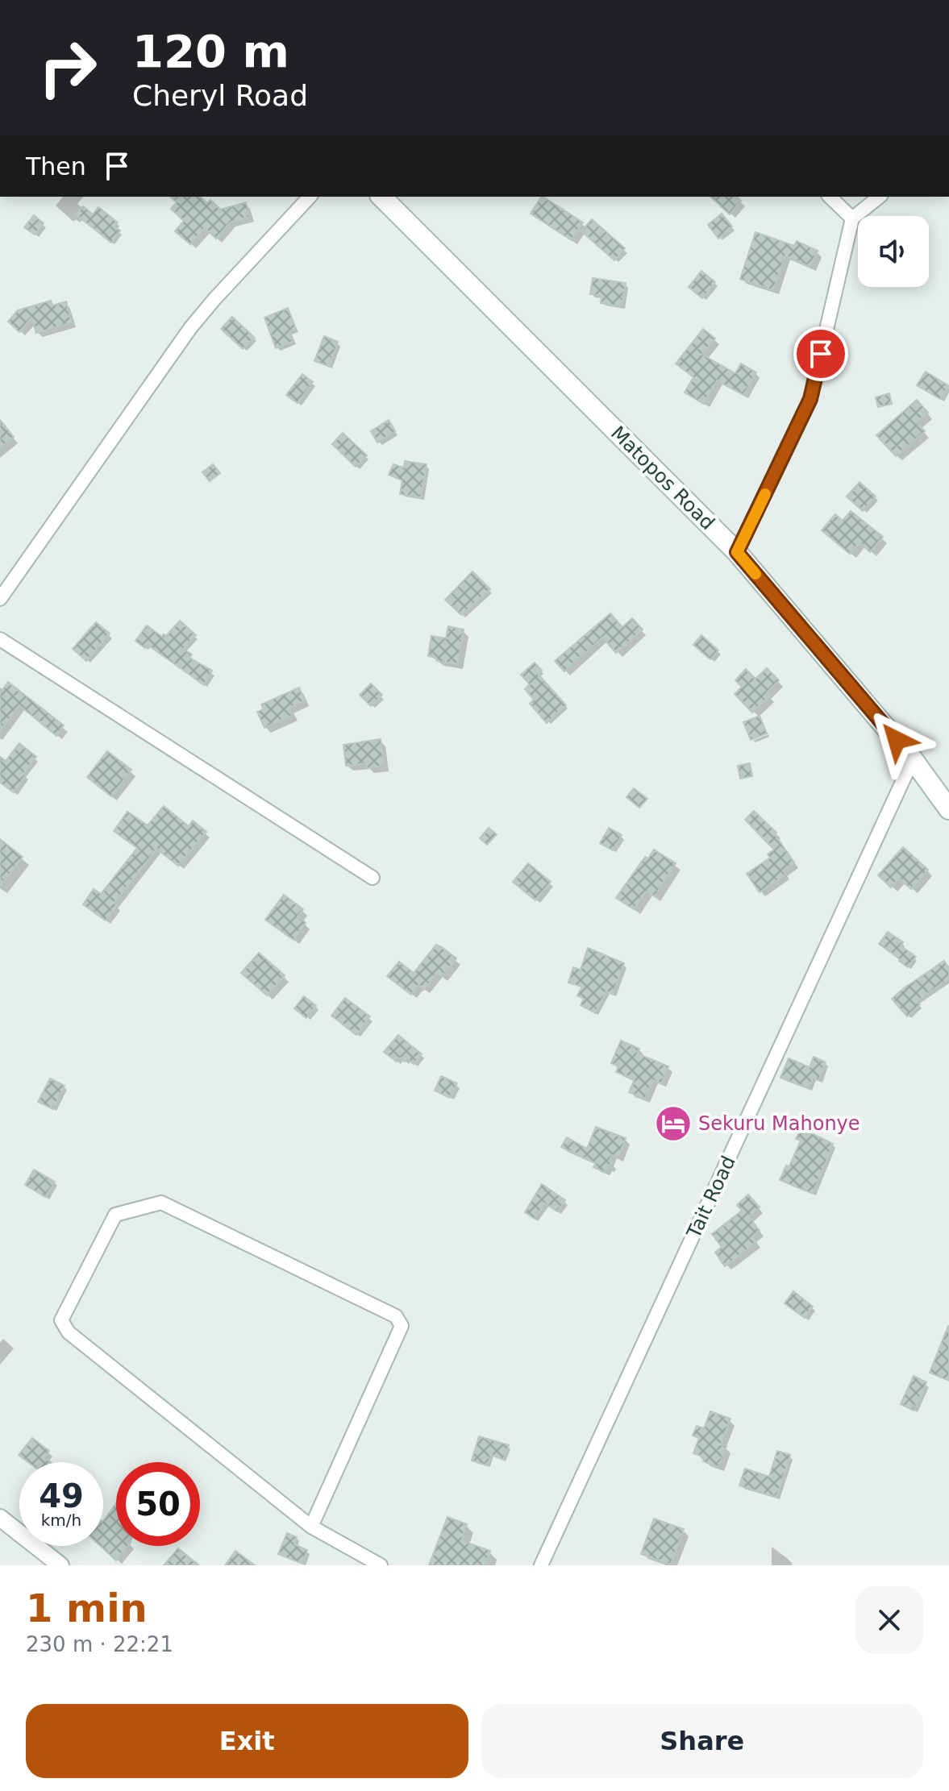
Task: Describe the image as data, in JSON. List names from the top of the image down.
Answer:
{
  "streets": {
    "main road": ["Matopos Road"],
    "street": ["Tait Road"]
  },
  "crossings": [
    ["Matopos Road", "Tait Road"]
  ],
  "places": {
    "hotel": ["Sekuru Mahonye"]
  },
  "page": {
    "turn": ["120 m", "Cheryl Road"],
    "then": "Then",
    "speed": "49 km/h",
    "limit": "50",
    "heading": ["1 min", "230 m · 22:21"],
    "buttons": ["Exit", "Share"]
  }
}
